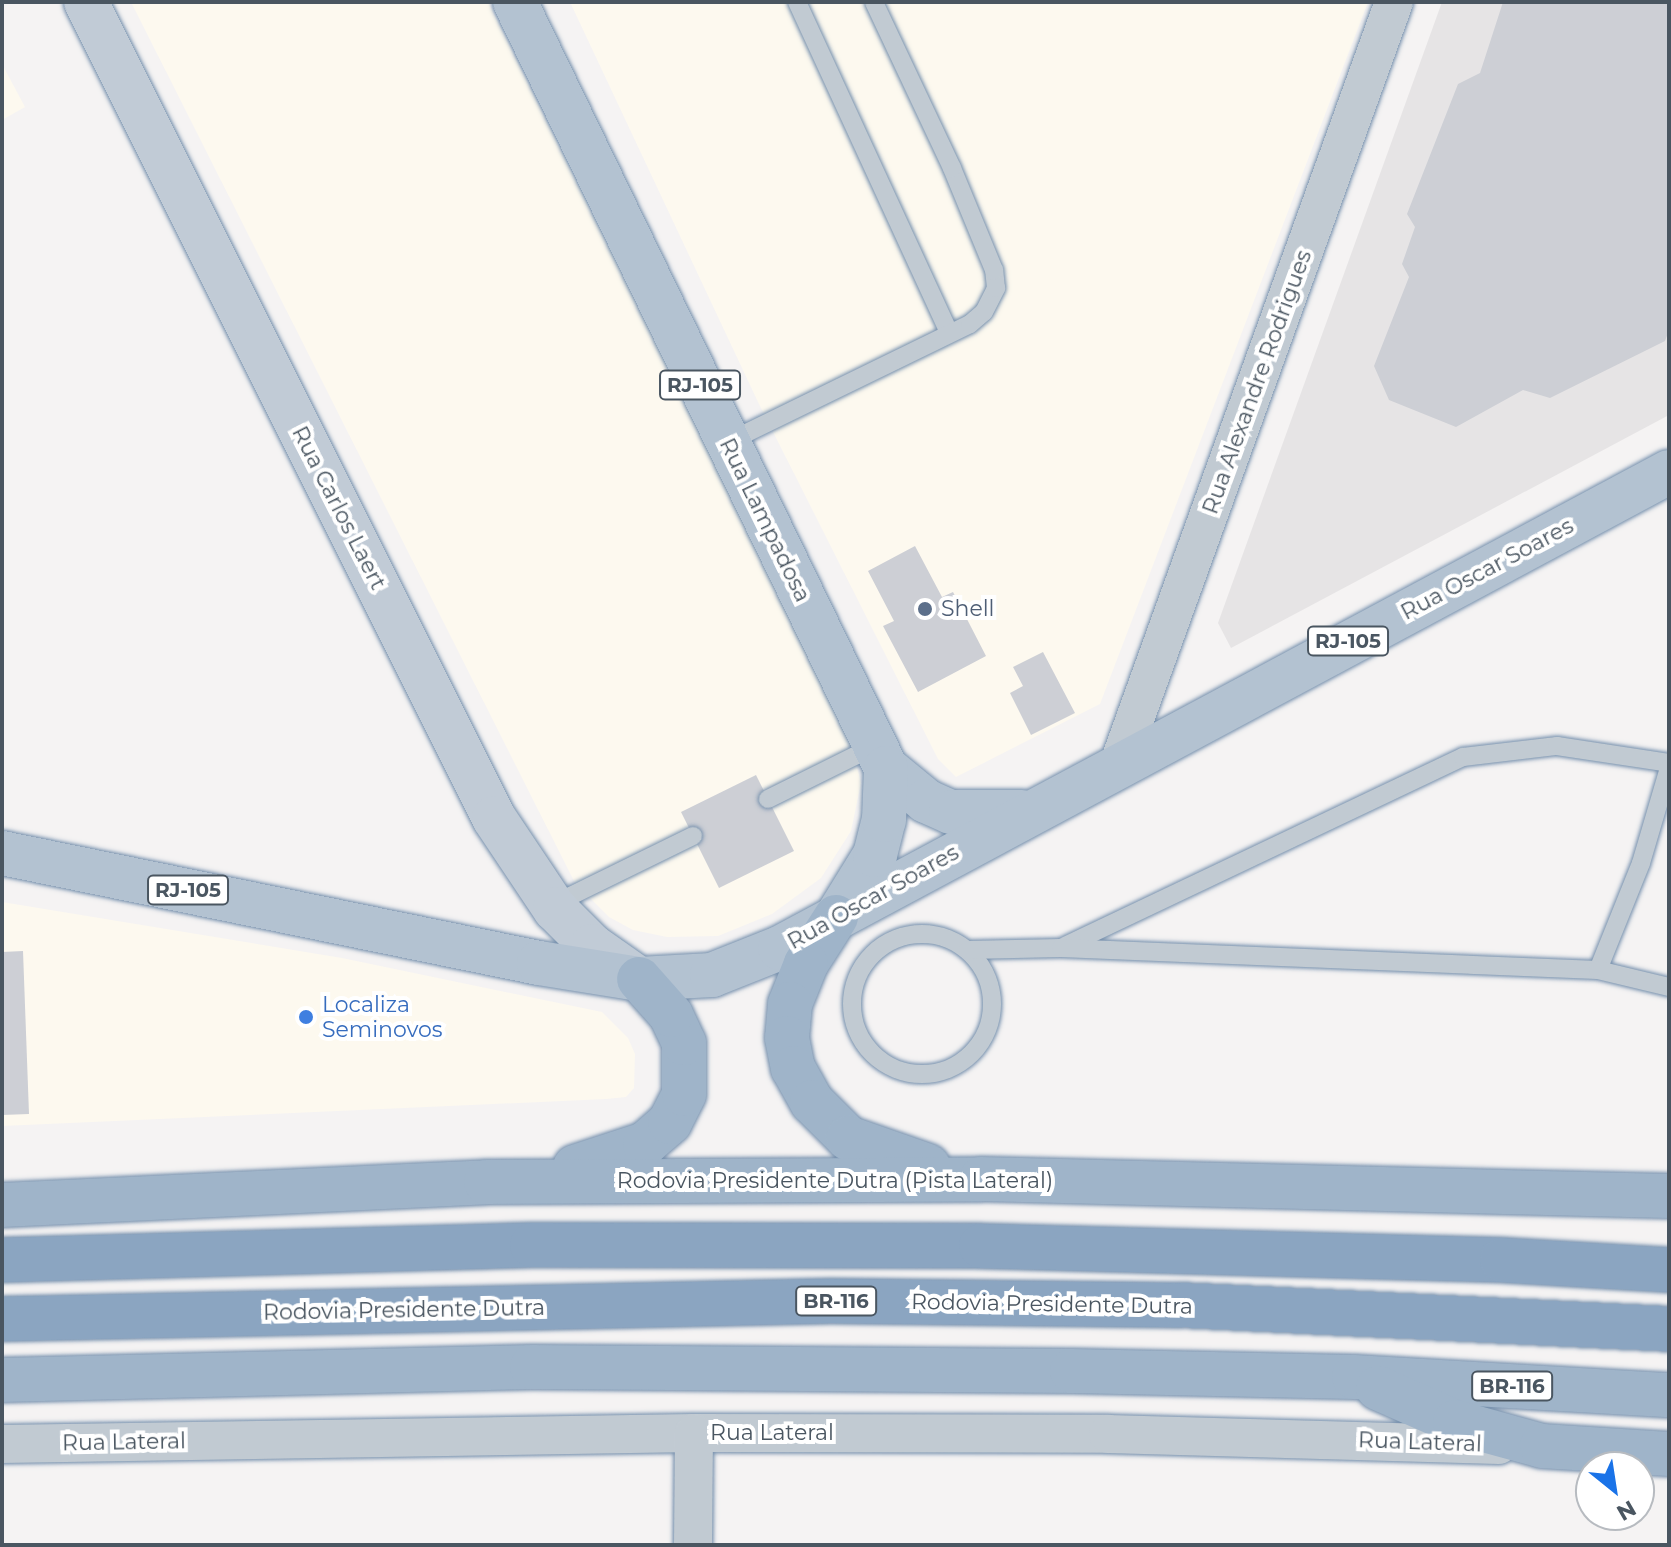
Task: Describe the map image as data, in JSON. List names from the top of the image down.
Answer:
{
  "streets": {
    "highway": ["Rodovia Presidente Dutra (Pista Lateral)", "BR-116", "Rodovia Presidente Dutra"],
    "main road": [
      "RJ-105",
      "Rua Carlos Laert",
      "Rua Lampadosa",
      "Rua Oscar Soares"
    ],
    "street": ["Rua Alexandre Rodrigues", "Rua Lateral"]
  },
  "crossings": [
    ["Rua Alexandre Rodrigues", "Rua Oscar Soares"],
    ["Rua Carlos Laert", "Rua Oscar Soares"],
    ["Rua Lampadosa", "Rua Oscar Soares"]
  ],
  "places": ["Shell", "Localiza Seminovos"],
  "north": "bottom right"
}
